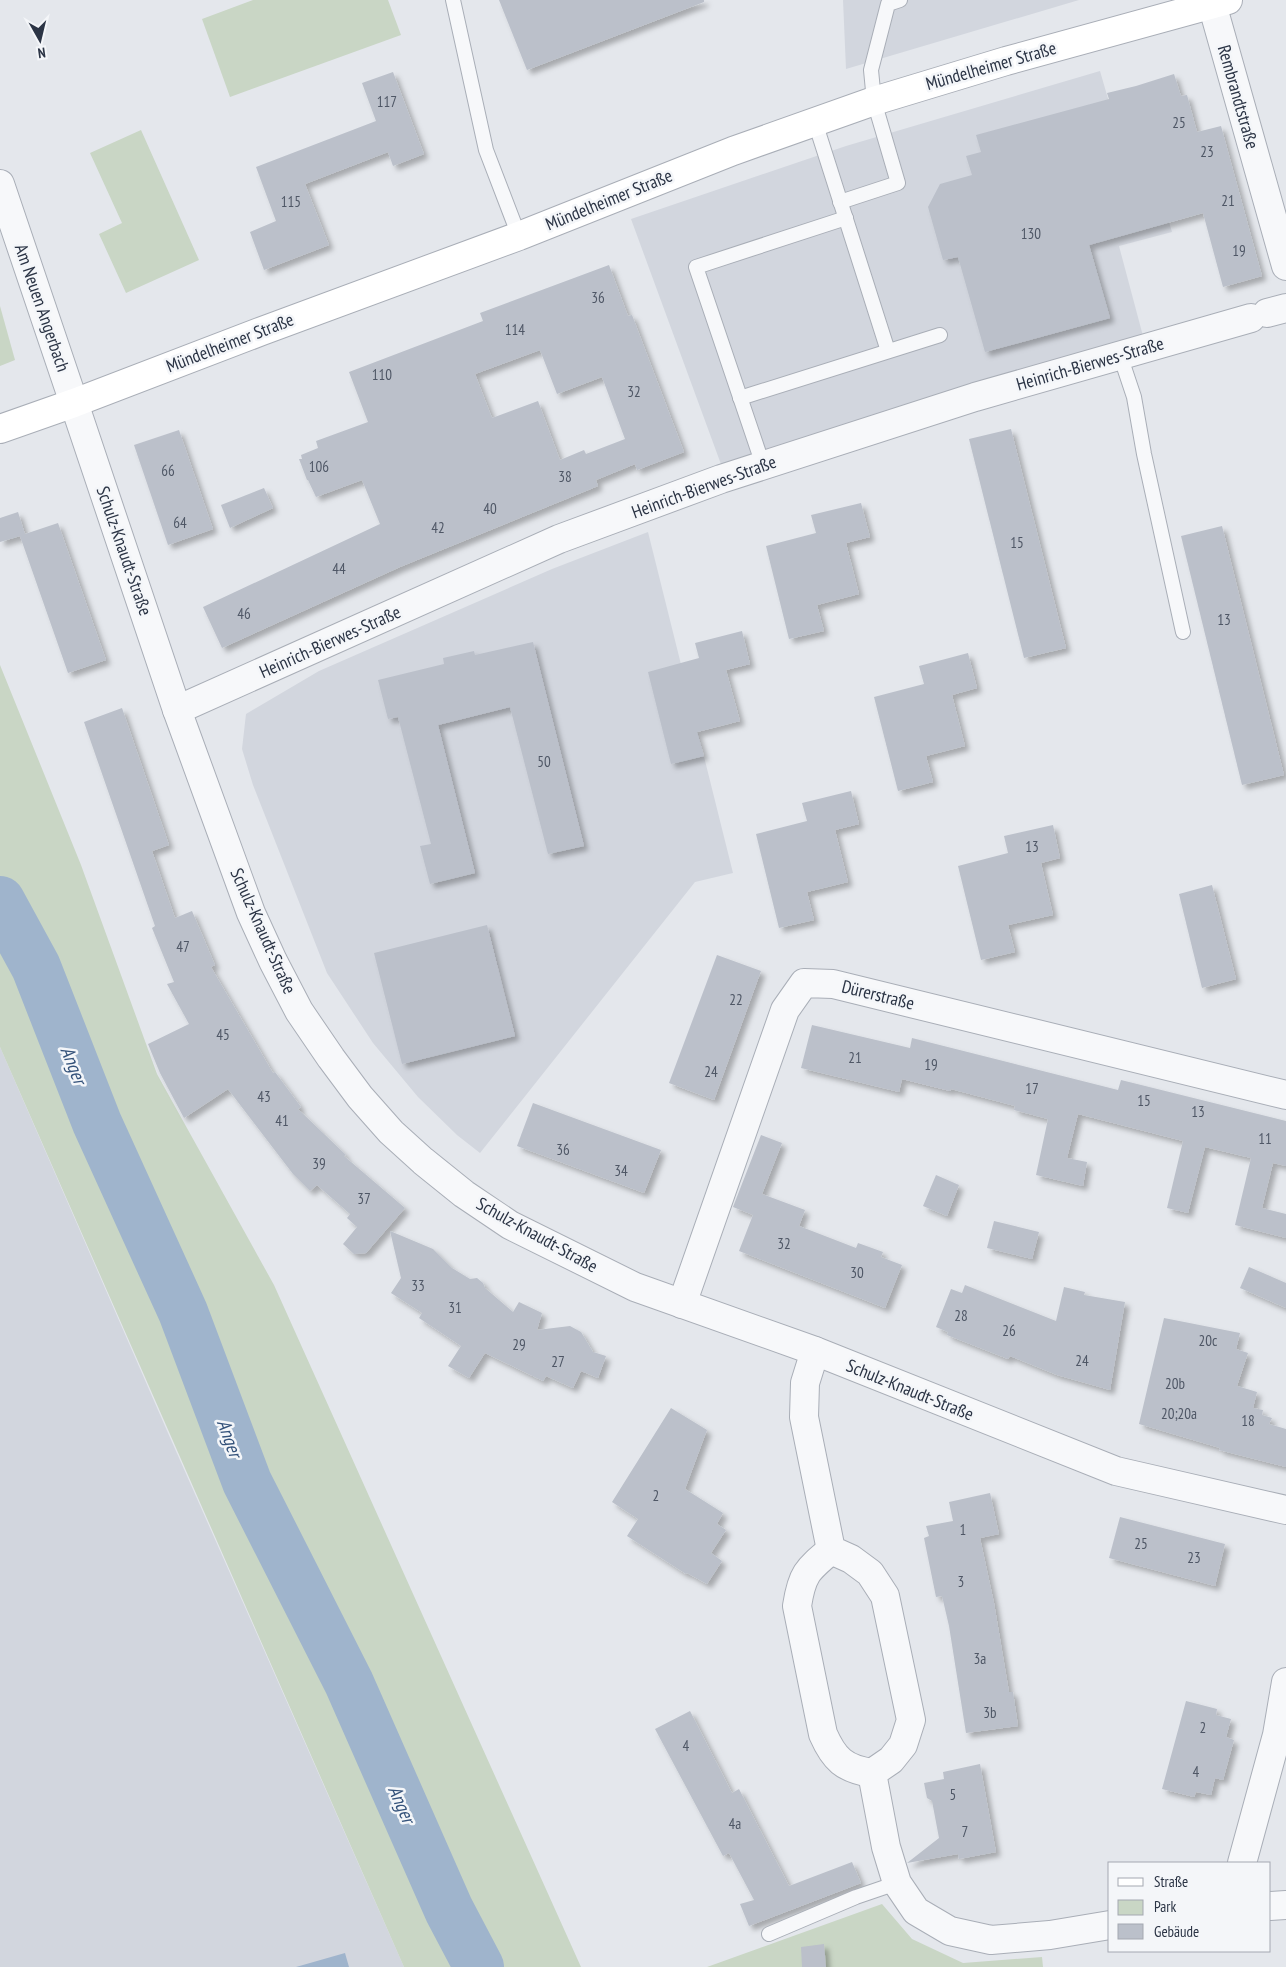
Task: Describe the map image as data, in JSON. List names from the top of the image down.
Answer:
{
  "streets": {
    "main road": ["Mündelheimer Straße"],
    "street": [
      "Rembrandtstraße",
      "Am Neuen Angerbach",
      "Heinrich-Bierwes-Straße",
      "Schulz-Knaudt-Straße",
      "Dürerstraße"
    ]
  },
  "crossings": [
    ["Mündelheimer Straße", "Rembrandtstraße"],
    ["Mündelheimer Straße", "Am Neuen Angerbach"],
    ["Mündelheimer Straße", "Schulz-Knaudt-Straße"],
    ["Am Neuen Angerbach", "Schulz-Knaudt-Straße"],
    ["Heinrich-Bierwes-Straße", "Schulz-Knaudt-Straße"],
    ["Schulz-Knaudt-Straße", "Dürerstraße"]
  ],
  "water": ["Anger"],
  "house_numbers": [
    "117",
    "25",
    "23",
    "21",
    "115",
    "130",
    "19",
    "36",
    "114",
    "110",
    "32",
    "106",
    "66",
    "38",
    "40",
    "64",
    "42",
    "15",
    "44",
    "46",
    "13",
    "50",
    "13",
    "47",
    "22",
    "45",
    "21",
    "19",
    "24",
    "17",
    "43",
    "15",
    "13",
    "41",
    "11",
    "36",
    "39",
    "34",
    "37",
    "32",
    "30",
    "33",
    "31",
    "28",
    "26",
    "20c",
    "29",
    "24",
    "27",
    "20b",
    "20;20a",
    "18",
    "2",
    "1",
    "25",
    "23",
    "3",
    "3a",
    "3b",
    "2",
    "4",
    "4",
    "5",
    "4a",
    "7"
  ],
  "legend": ["Straße", "Park", "Gebäude"],
  "north": "bottom"
}
